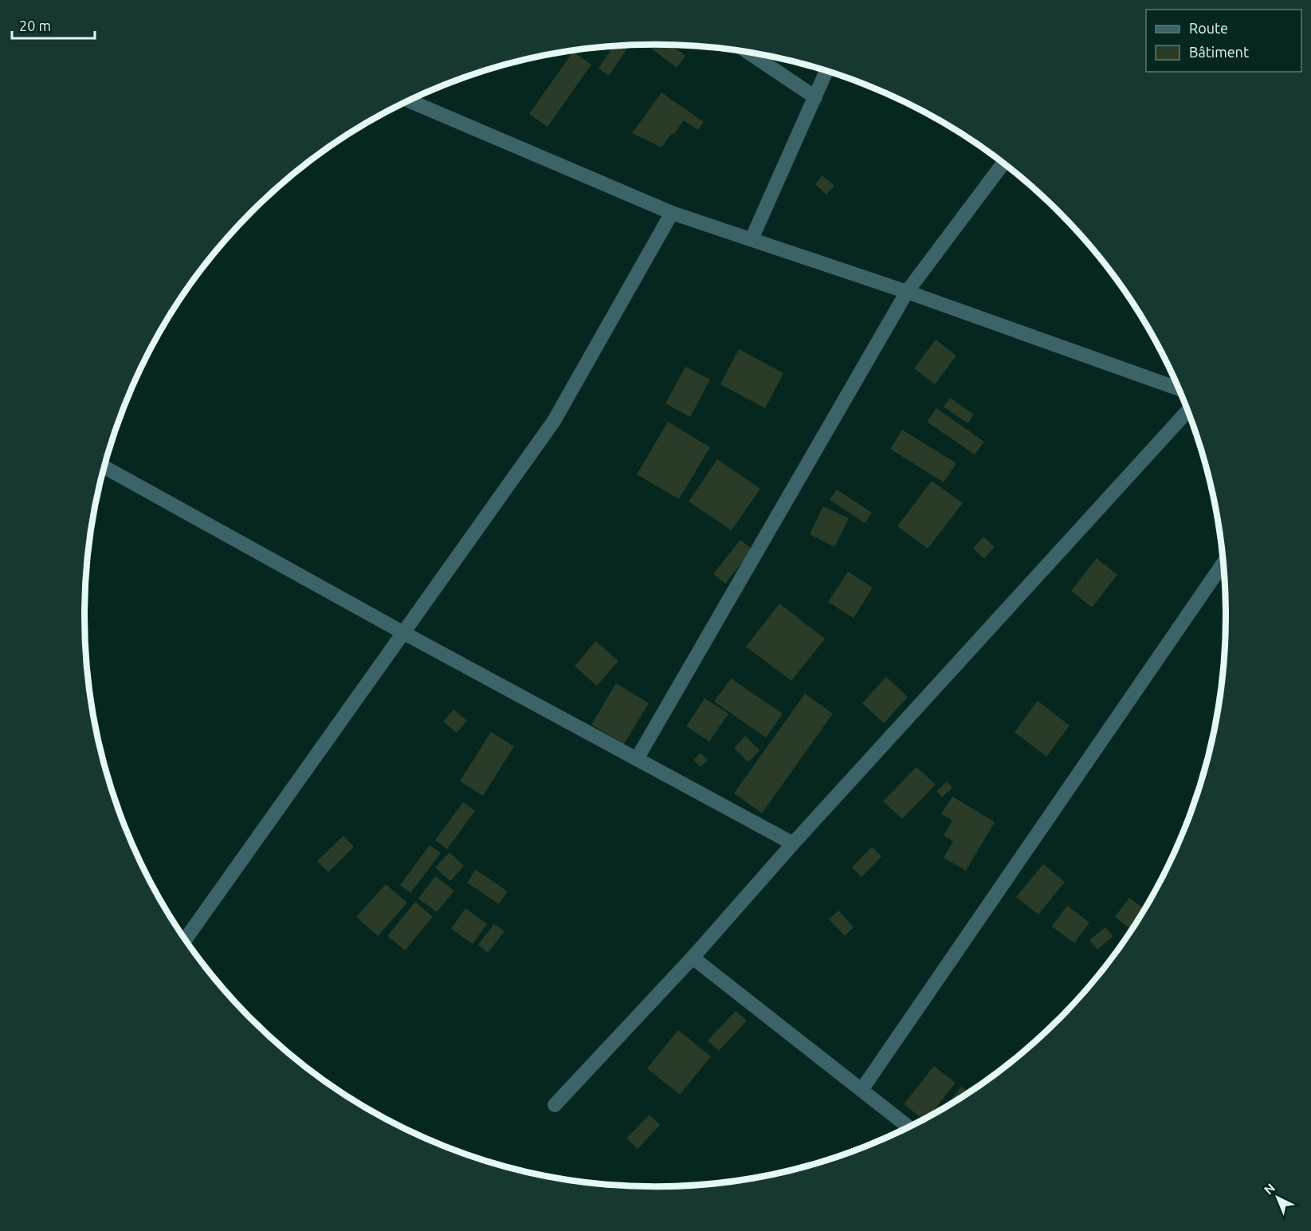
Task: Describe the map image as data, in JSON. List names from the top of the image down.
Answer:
{
  "legend": ["Route", "Bâtiment"],
  "scale_bar": "20 m",
  "north": "top left"
}
